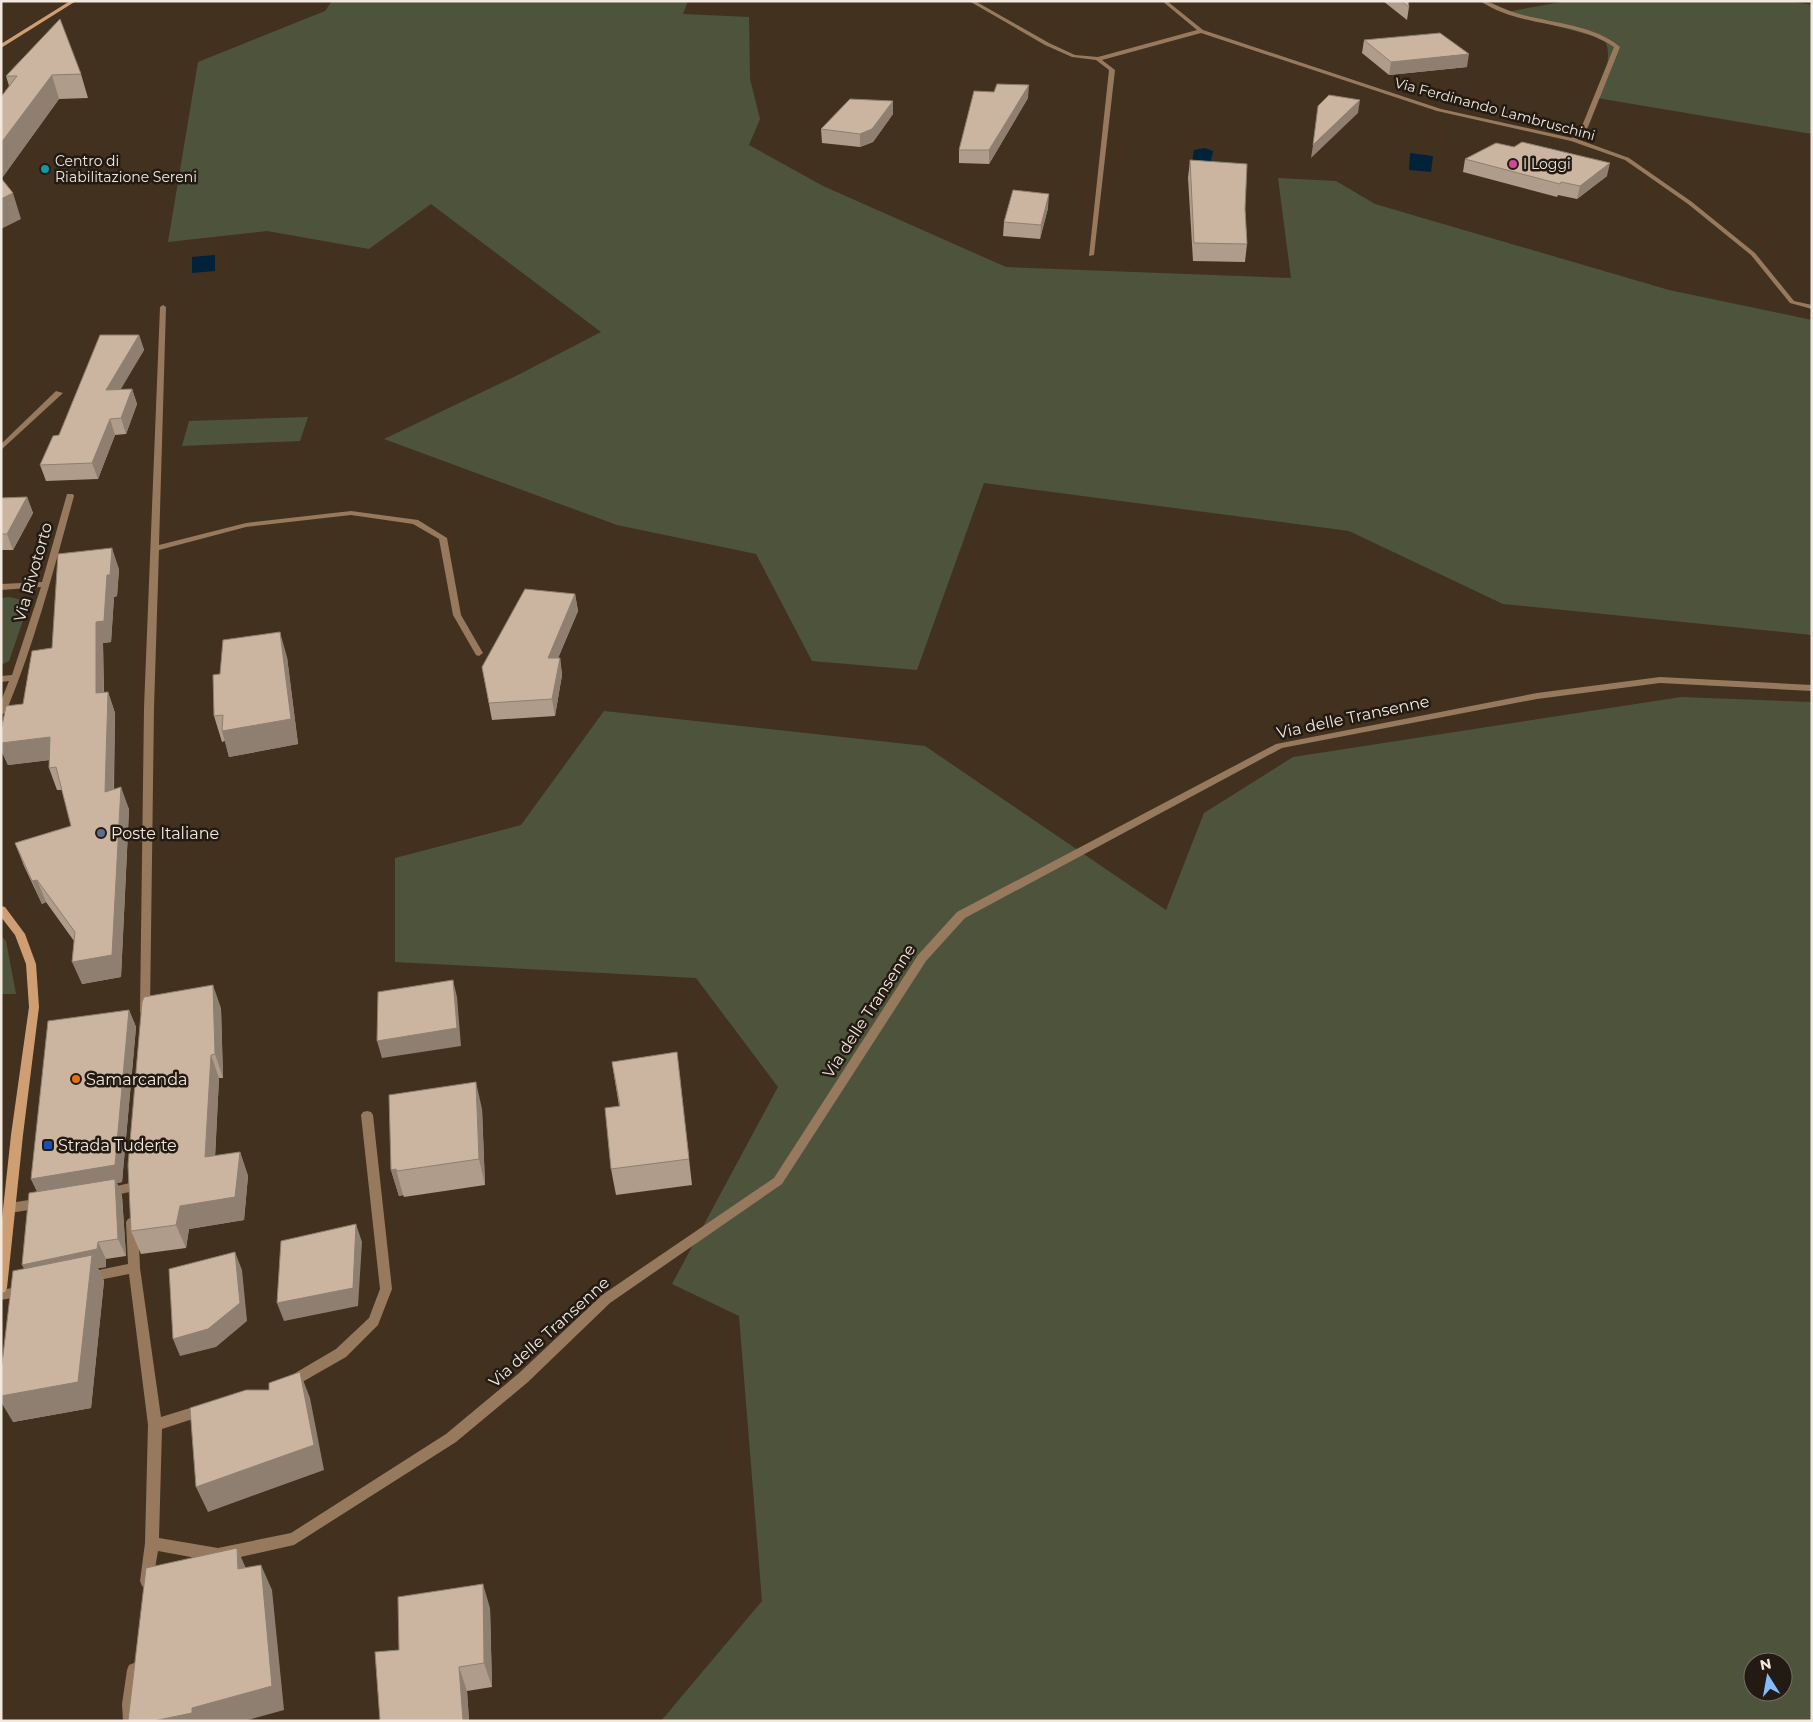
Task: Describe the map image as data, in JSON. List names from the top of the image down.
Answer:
{
  "streets": {
    "street": ["Via Ferdinando Lambruschini", "Via Rivotorto", "Via delle Transenne"]
  },
  "places": {
    "other": [
      "I Loggi",
      "Centro di Riabilitazione Sereni",
      "Poste Italiane",
      "Samarcanda"
    ],
    "transit": ["Strada Tuderte"]
  },
  "north": "top"
}
